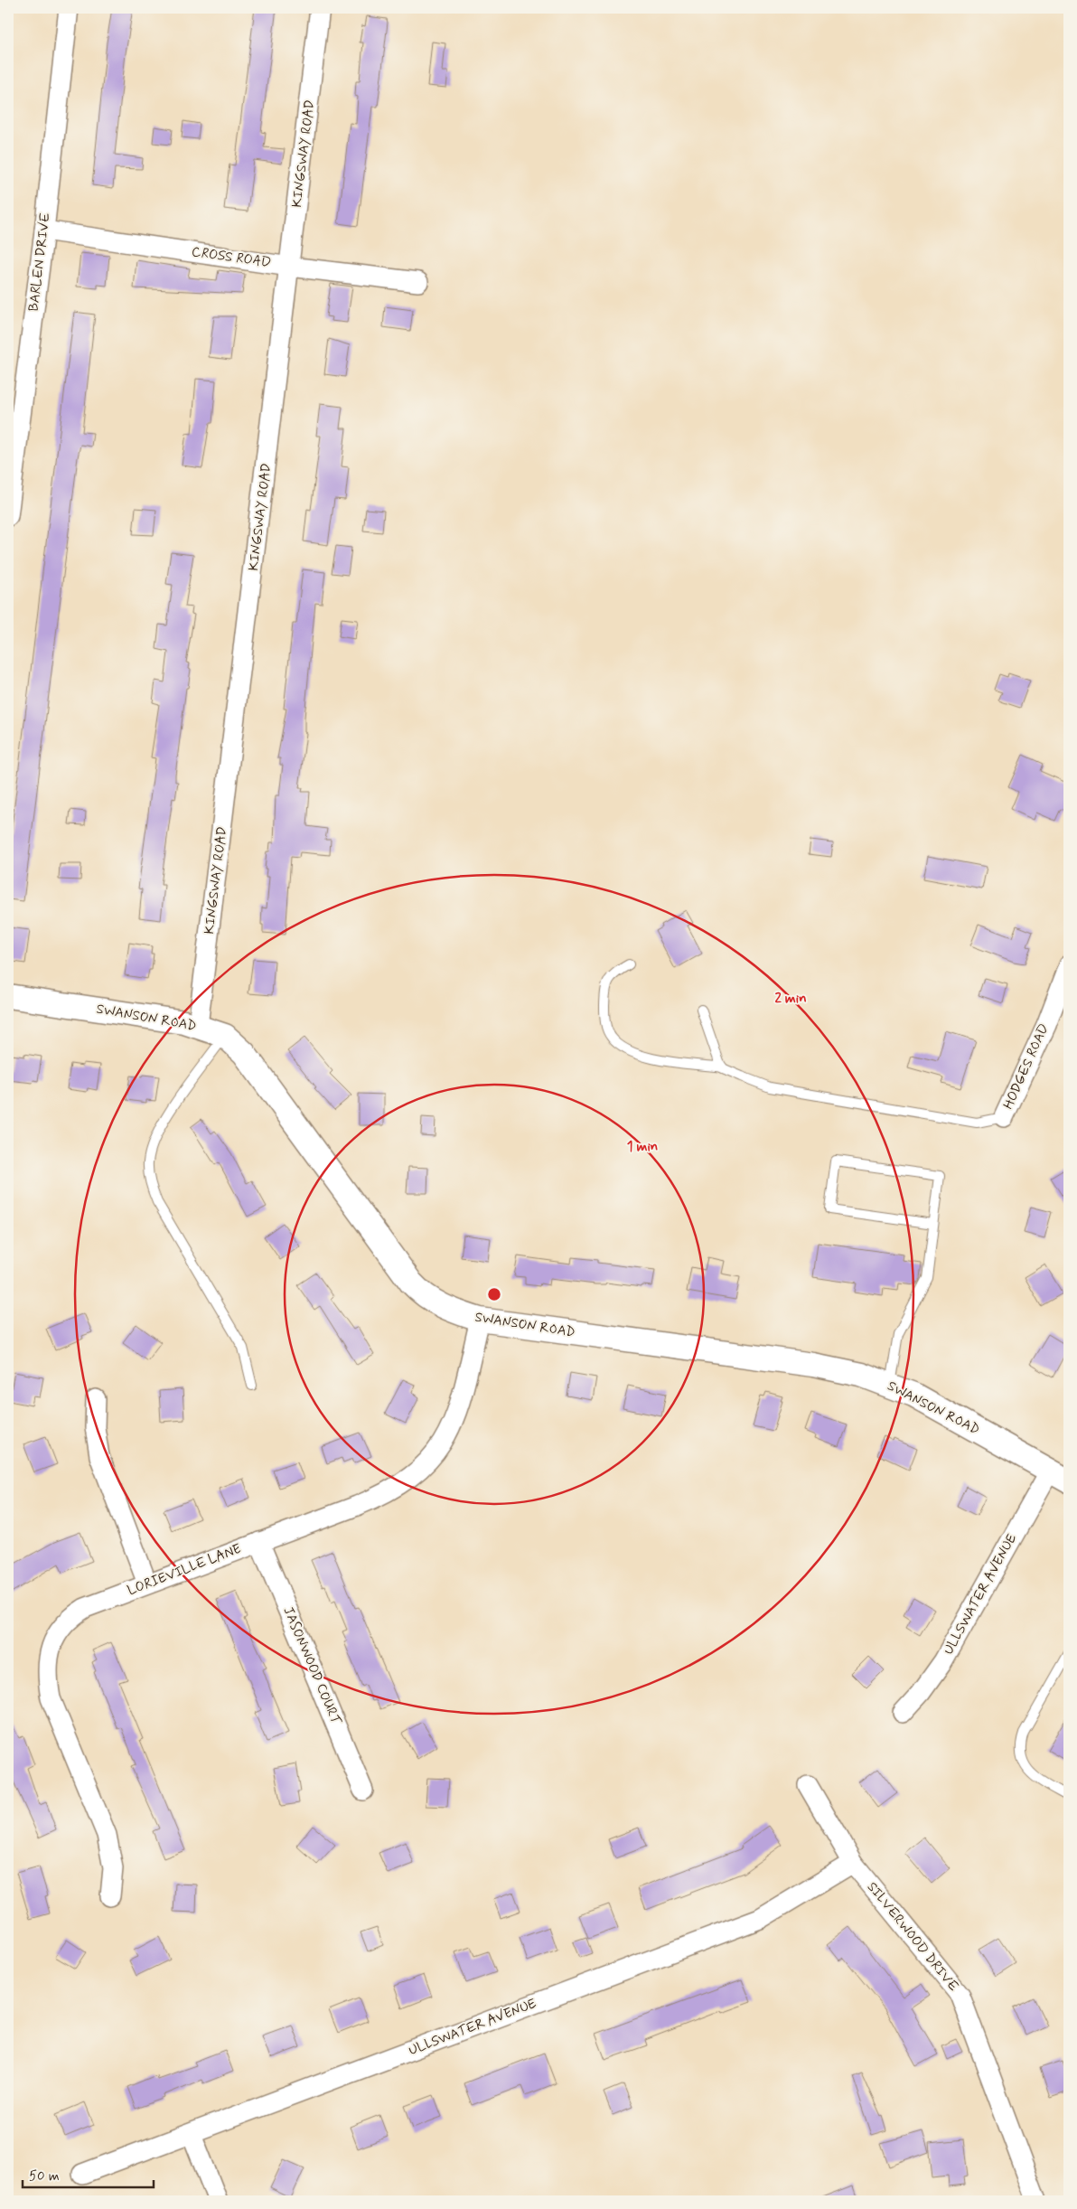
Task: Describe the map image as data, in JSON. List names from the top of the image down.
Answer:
{
  "streets": {
    "street": [
      "KINGSWAY ROAD",
      "CROSS ROAD",
      "BARLEN DRIVE",
      "SWANSON ROAD",
      "HODGES ROAD",
      "LORIEVILLE LANE",
      "ULLSWATER AVENUE",
      "JASONWOOD COURT",
      "SILVERWOOD DRIVE"
    ]
  },
  "crossings": [
    ["KINGSWAY ROAD", "CROSS ROAD"],
    ["KINGSWAY ROAD", "SWANSON ROAD"],
    ["CROSS ROAD", "BARLEN DRIVE"],
    ["SWANSON ROAD", "LORIEVILLE LANE"],
    ["SWANSON ROAD", "ULLSWATER AVENUE"],
    ["LORIEVILLE LANE", "JASONWOOD COURT"],
    ["ULLSWATER AVENUE", "SILVERWOOD DRIVE"]
  ],
  "scale_bar": "50 m",
  "rings": ["2 min", "1 min"]
}
